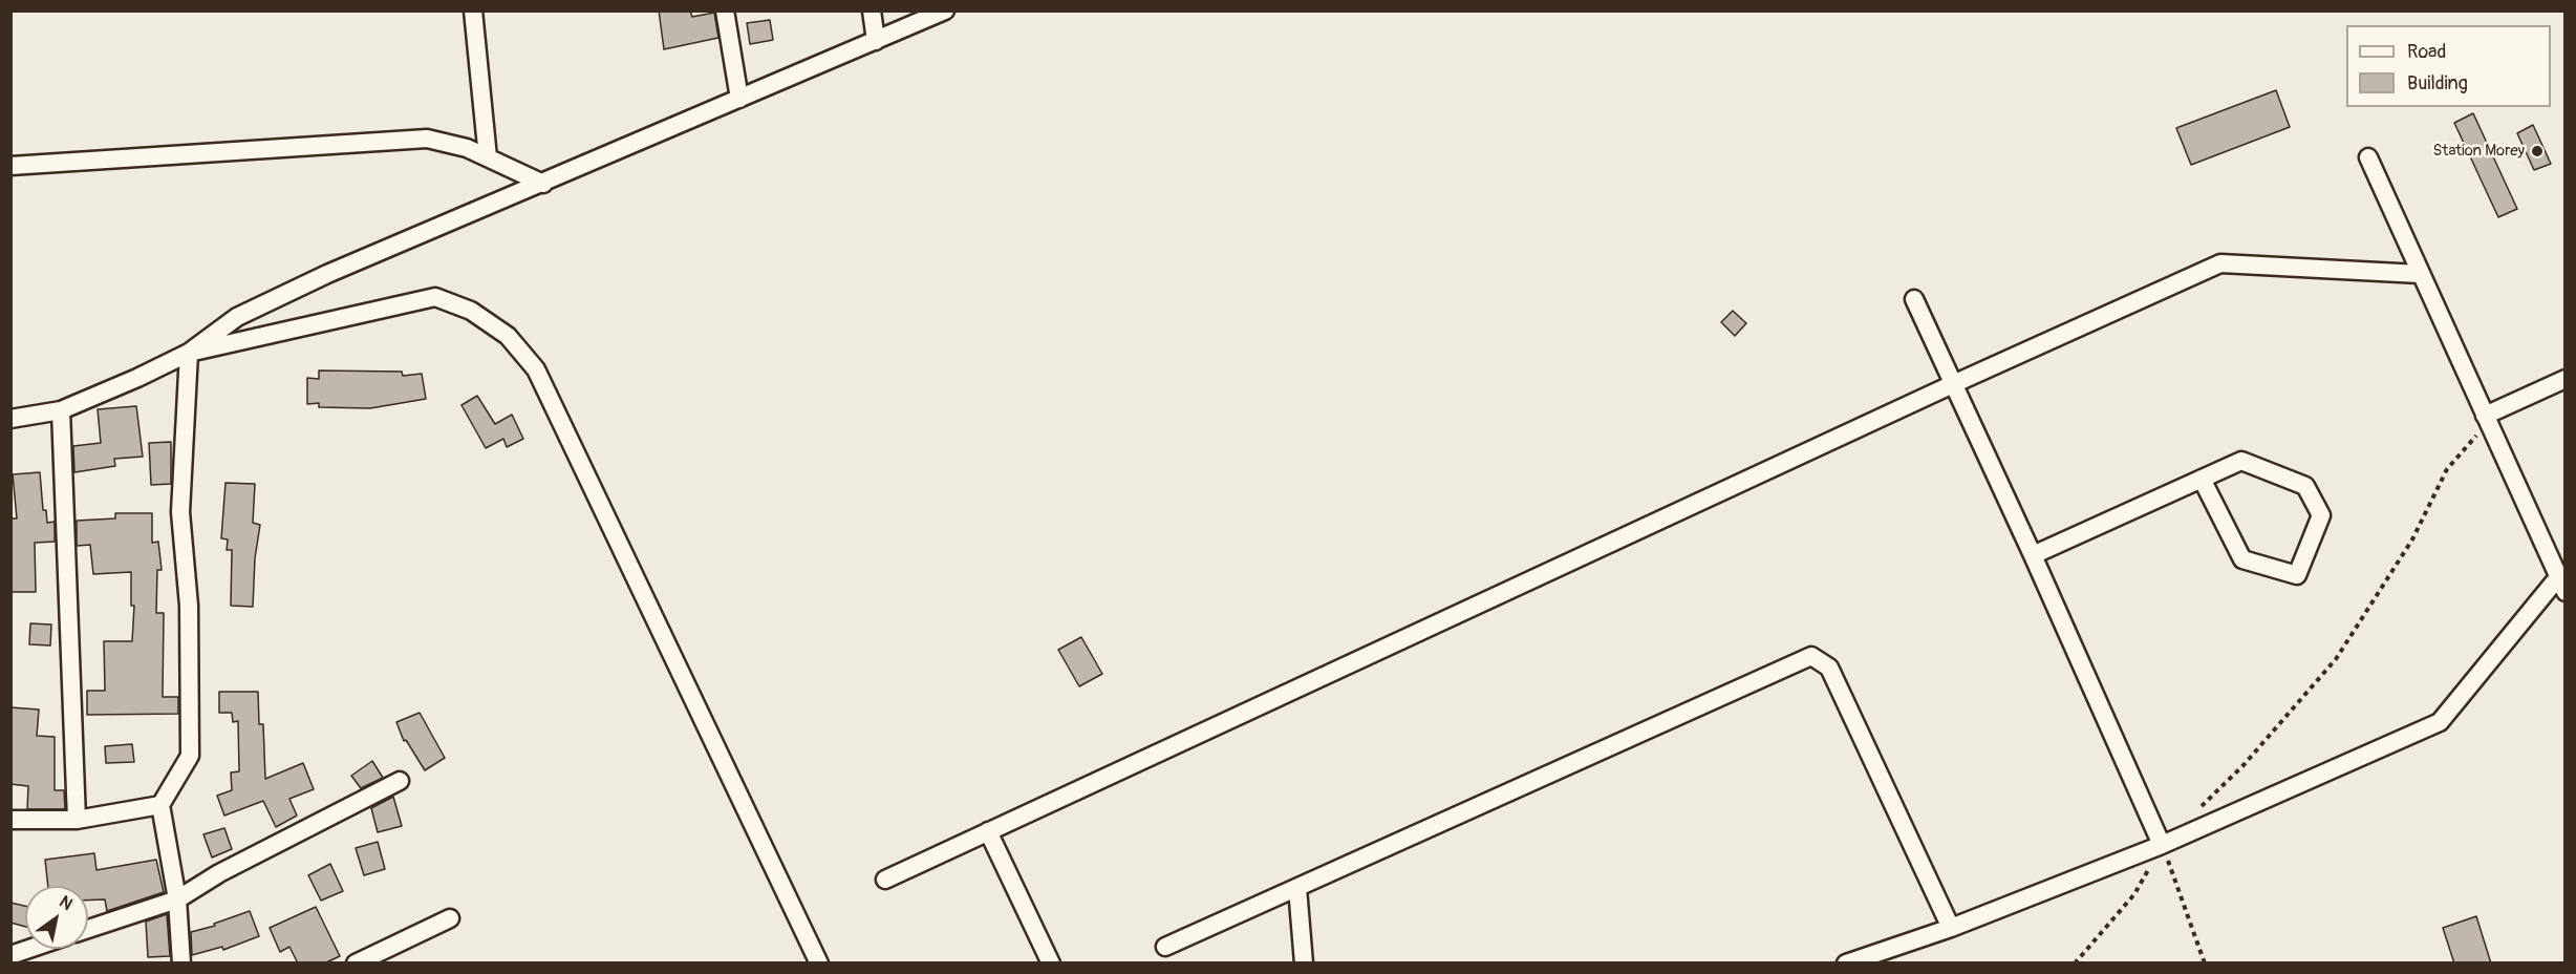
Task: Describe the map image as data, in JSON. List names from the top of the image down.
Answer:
{
  "places": ["Station Morey"],
  "legend": ["Road", "Building"],
  "north": "top right"
}
